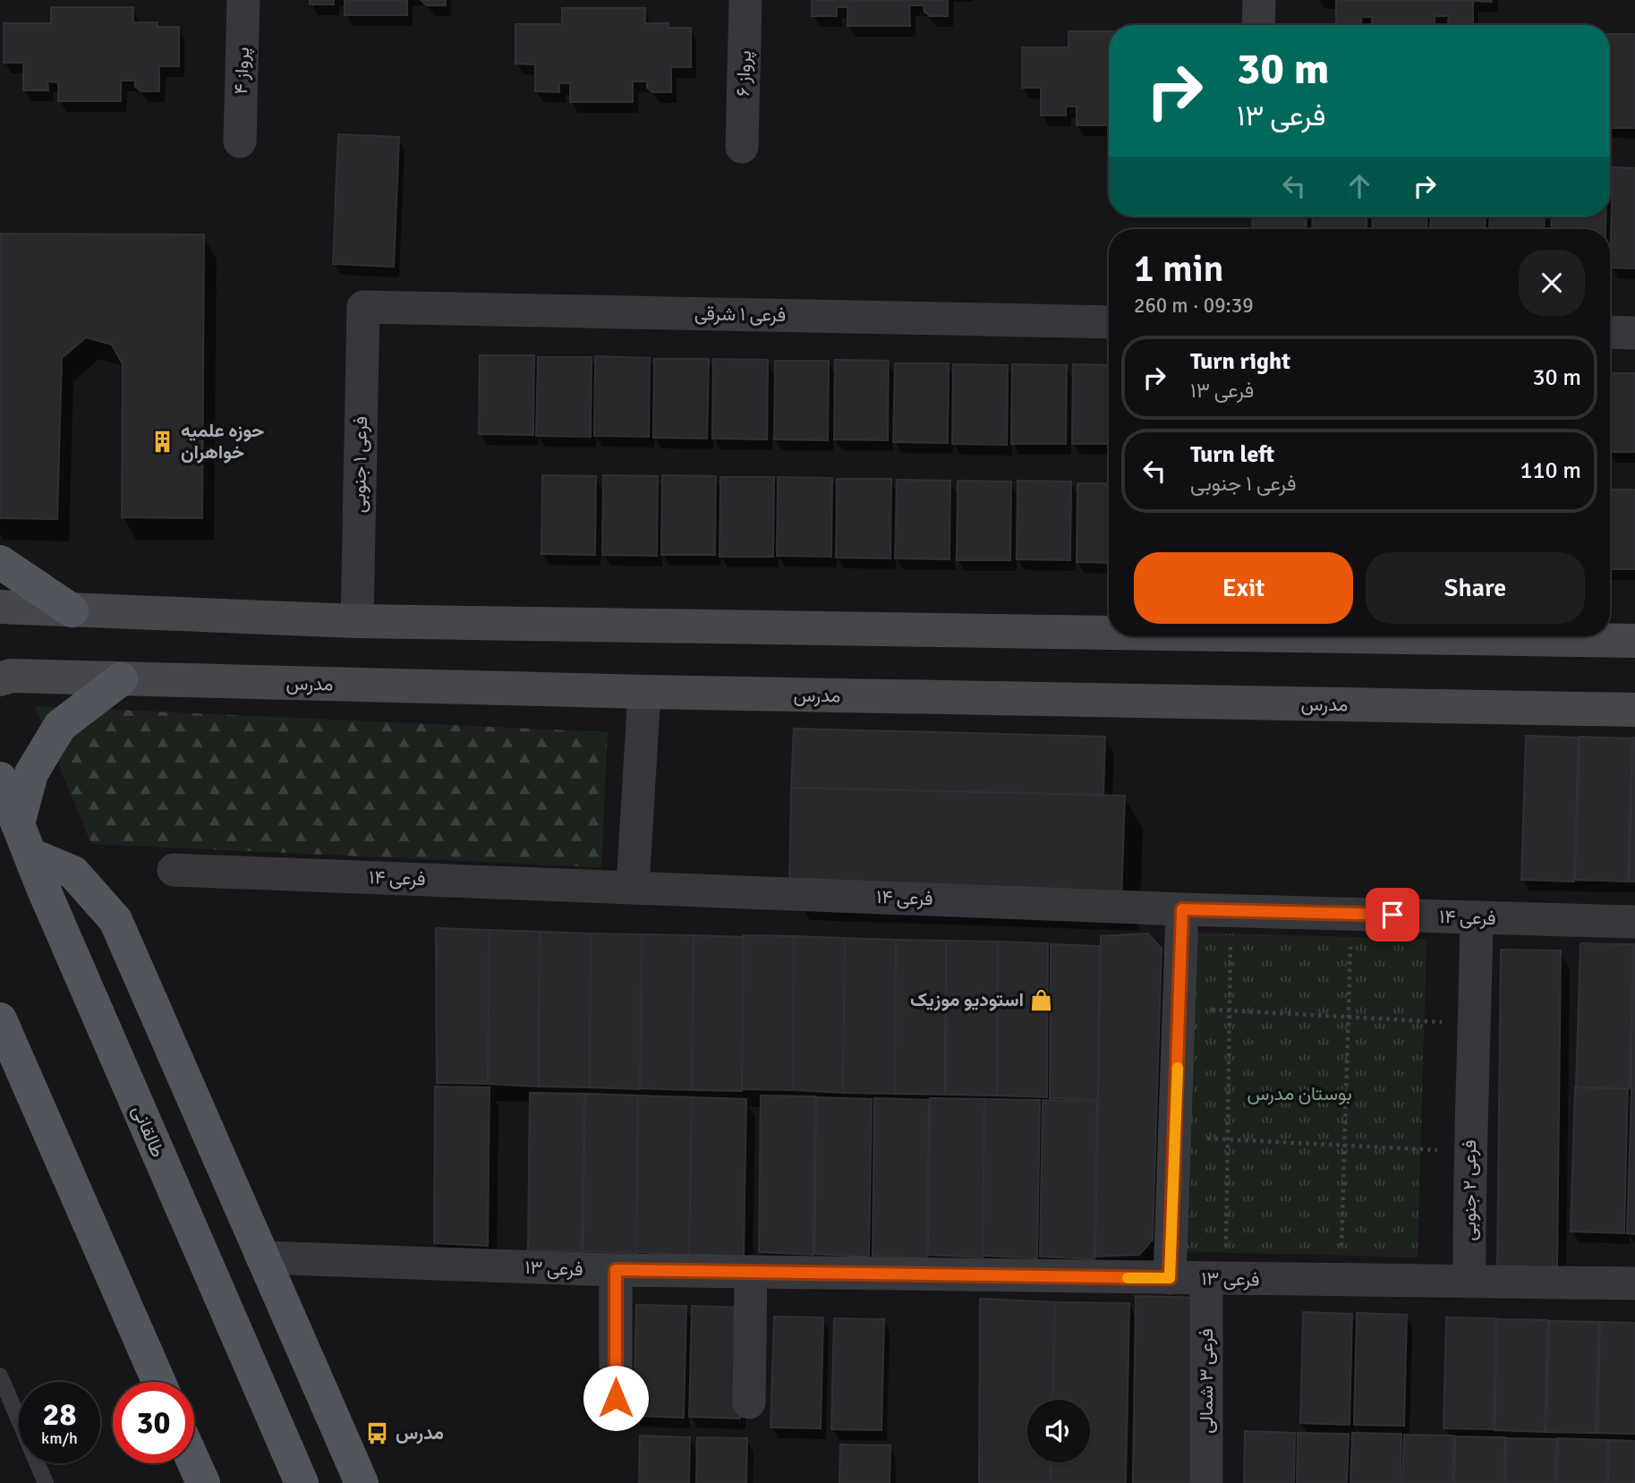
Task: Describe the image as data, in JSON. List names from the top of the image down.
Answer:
{
  "streets": {
    "main road": ["مدرس", "طالقانی"],
    "street": [
      "پرواز ۴",
      "پرواز ۶",
      "فرعی ۱ شرقی",
      "فرعی ۱ جنوبی",
      "فرعی ۱۴",
      "فرعی ۲ جنوبی",
      "فرعی ۱۳",
      "فرعی ۳ شمالی"
    ]
  },
  "crossings": [
    ["فرعی ۱ شرقی", "فرعی ۱ جنوبی"],
    ["فرعی ۱۴", "فرعی ۲ جنوبی"],
    ["فرعی ۲ جنوبی", "فرعی ۱۳"],
    ["فرعی ۱۳", "فرعی ۳ شمالی"]
  ],
  "parks": ["بوستان مدرس"],
  "places": {
    "building": ["حوزه علمیه خواهران"],
    "shop": ["استودیو موزیک"],
    "bus stop": ["مدرس"]
  },
  "page": {
    "turn": ["30 m", "فرعی ۱۳"],
    "heading": ["1 min", "260 m · 09:39"],
    "list": [
      {
        "name": "Turn right",
        "note": "فرعی ۱۳",
        "value": "30 m"
      },
      {
        "name": "Turn left",
        "note": "فرعی ۱ جنوبی",
        "value": "110 m"
      }
    ],
    "buttons": ["Exit", "Share"],
    "speed": "28 km/h",
    "limit": "30"
  }
}
